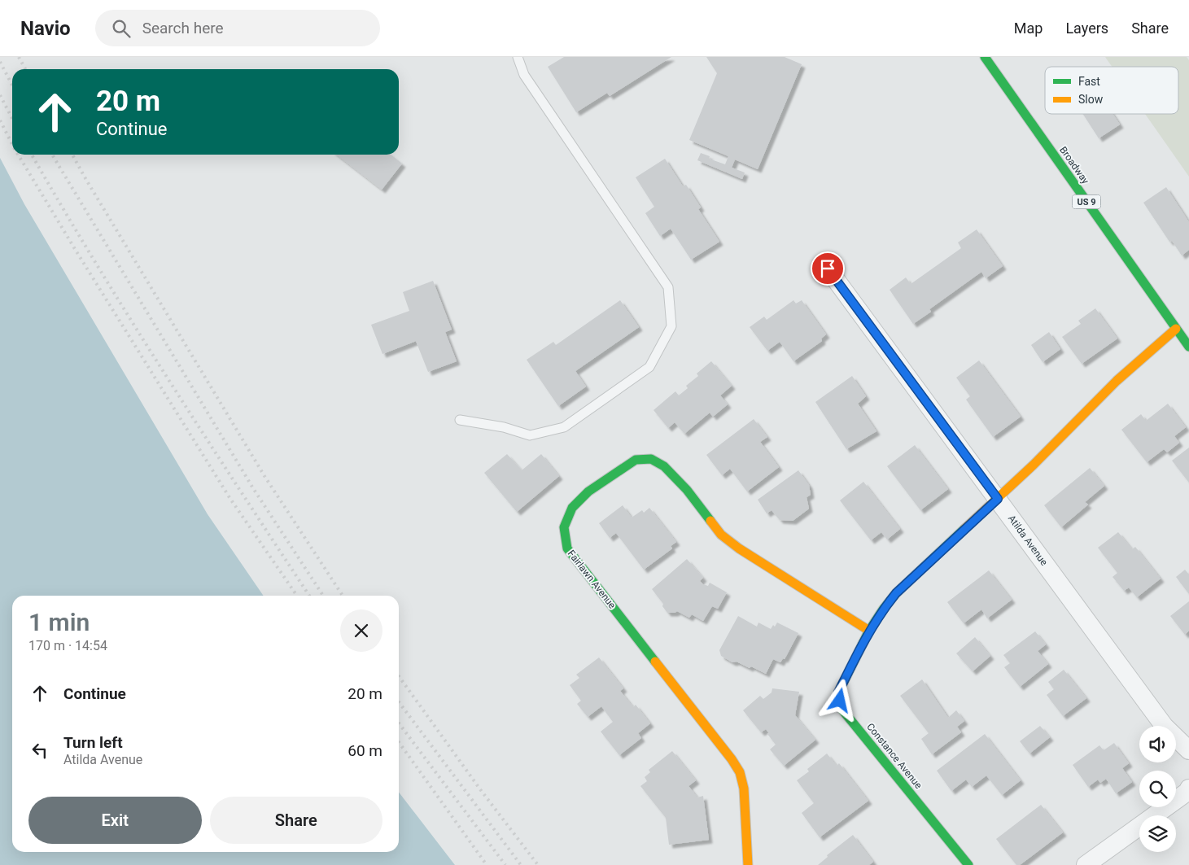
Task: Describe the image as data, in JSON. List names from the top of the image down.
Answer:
{
  "streets": {
    "street": [
      "Broadway",
      "US 9",
      "Atilda Avenue",
      "Fairlawn Avenue",
      "Constance Avenue"
    ]
  },
  "crossings": [
    ["Broadway", "Constance Avenue"],
    ["Atilda Avenue", "Constance Avenue"],
    ["Fairlawn Avenue", "Constance Avenue"]
  ],
  "legend": ["Fast", "Slow"],
  "page": {
    "header": "Navio",
    "search": "Search here",
    "nav": ["Map", "Layers", "Share"],
    "turn": ["20 m", "Continue"],
    "heading": ["1 min", "170 m · 14:54"],
    "list": [
      {
        "name": "Continue",
        "value": "20 m"
      },
      {
        "name": "Turn left",
        "note": "Atilda Avenue",
        "value": "60 m"
      }
    ],
    "buttons": ["Exit", "Share"]
  }
}
